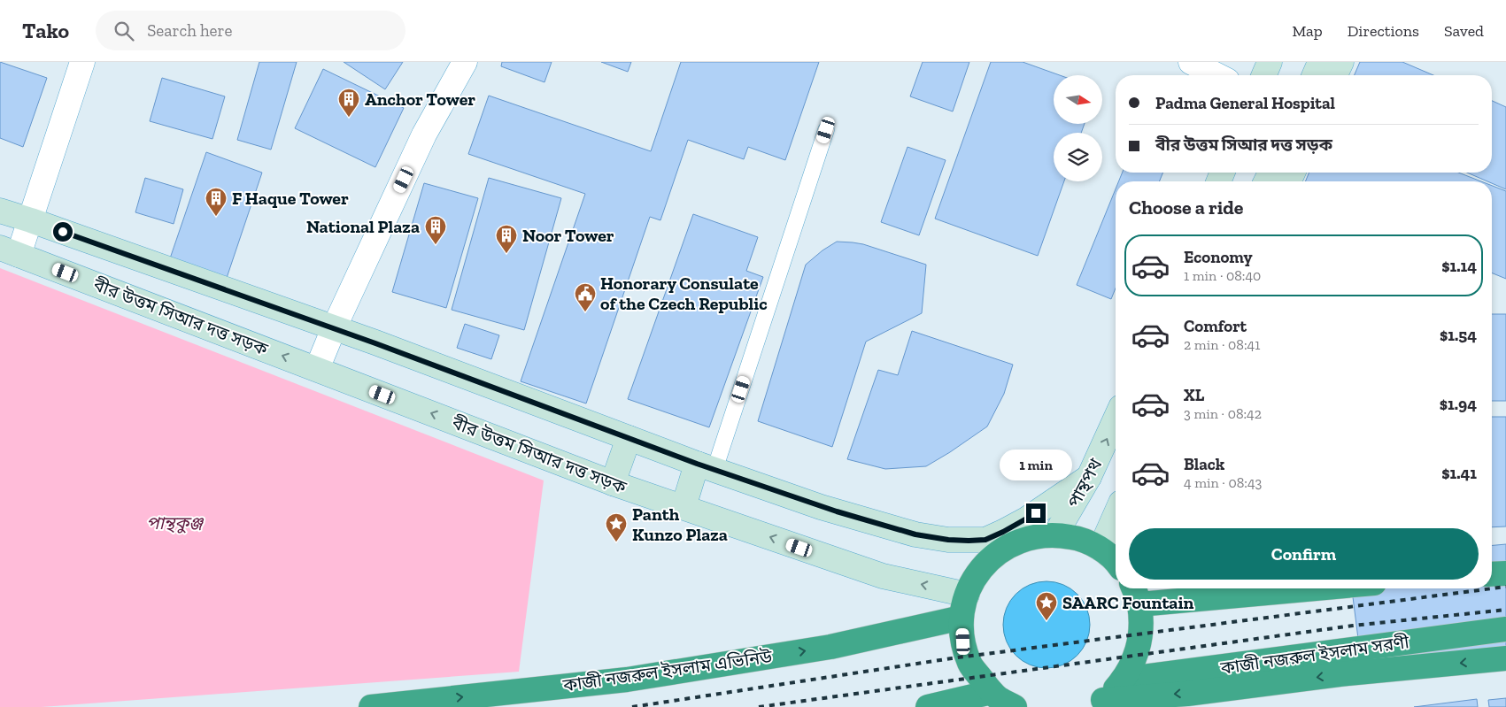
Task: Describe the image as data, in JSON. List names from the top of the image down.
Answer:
{
  "streets": {
    "highway": ["কাজী নজরুল ইসলাম সরণী", "কাজী নজরুল ইসলাম এভিনিউ"],
    "main road": ["বীর উত্তম সিআর দত্ত সড়ক", "পান্থপথ"]
  },
  "one_way": ["বীর উত্তম সিআর দত্ত সড়ক", "পান্থপথ", "কাজী নজরুল ইসলাম এভিনিউ"],
  "parks": ["পান্থকুঞ্জ"],
  "places": {
    "building": [
      "Anchor Tower",
      "F Haque Tower",
      "National Plaza",
      "Noor Tower"
    ],
    "public building": ["Honorary Consulate of the Czech Republic"],
    "place": ["Panth Kunzo Plaza", "SAARC Fountain"]
  },
  "north": "right",
  "page": {
    "header": "Tako",
    "search": "Search here",
    "nav": ["Map", "Directions", "Saved"],
    "banner": ["Padma General Hospital", "বীর উত্তম সিআর দত্ত সড়ক"],
    "heading": "Choose a ride",
    "list": [
      {
        "name": "Economy",
        "note": "1 min · 08:40",
        "value": "$1.14"
      },
      {
        "name": "Comfort",
        "note": "2 min · 08:41",
        "value": "$1.54"
      },
      {
        "name": "XL",
        "note": "3 min · 08:42",
        "value": "$1.94"
      },
      {
        "name": "Black",
        "note": "4 min · 08:43",
        "value": "$1.41"
      }
    ],
    "bubble": "1 min",
    "buttons": "Confirm"
  }
}
